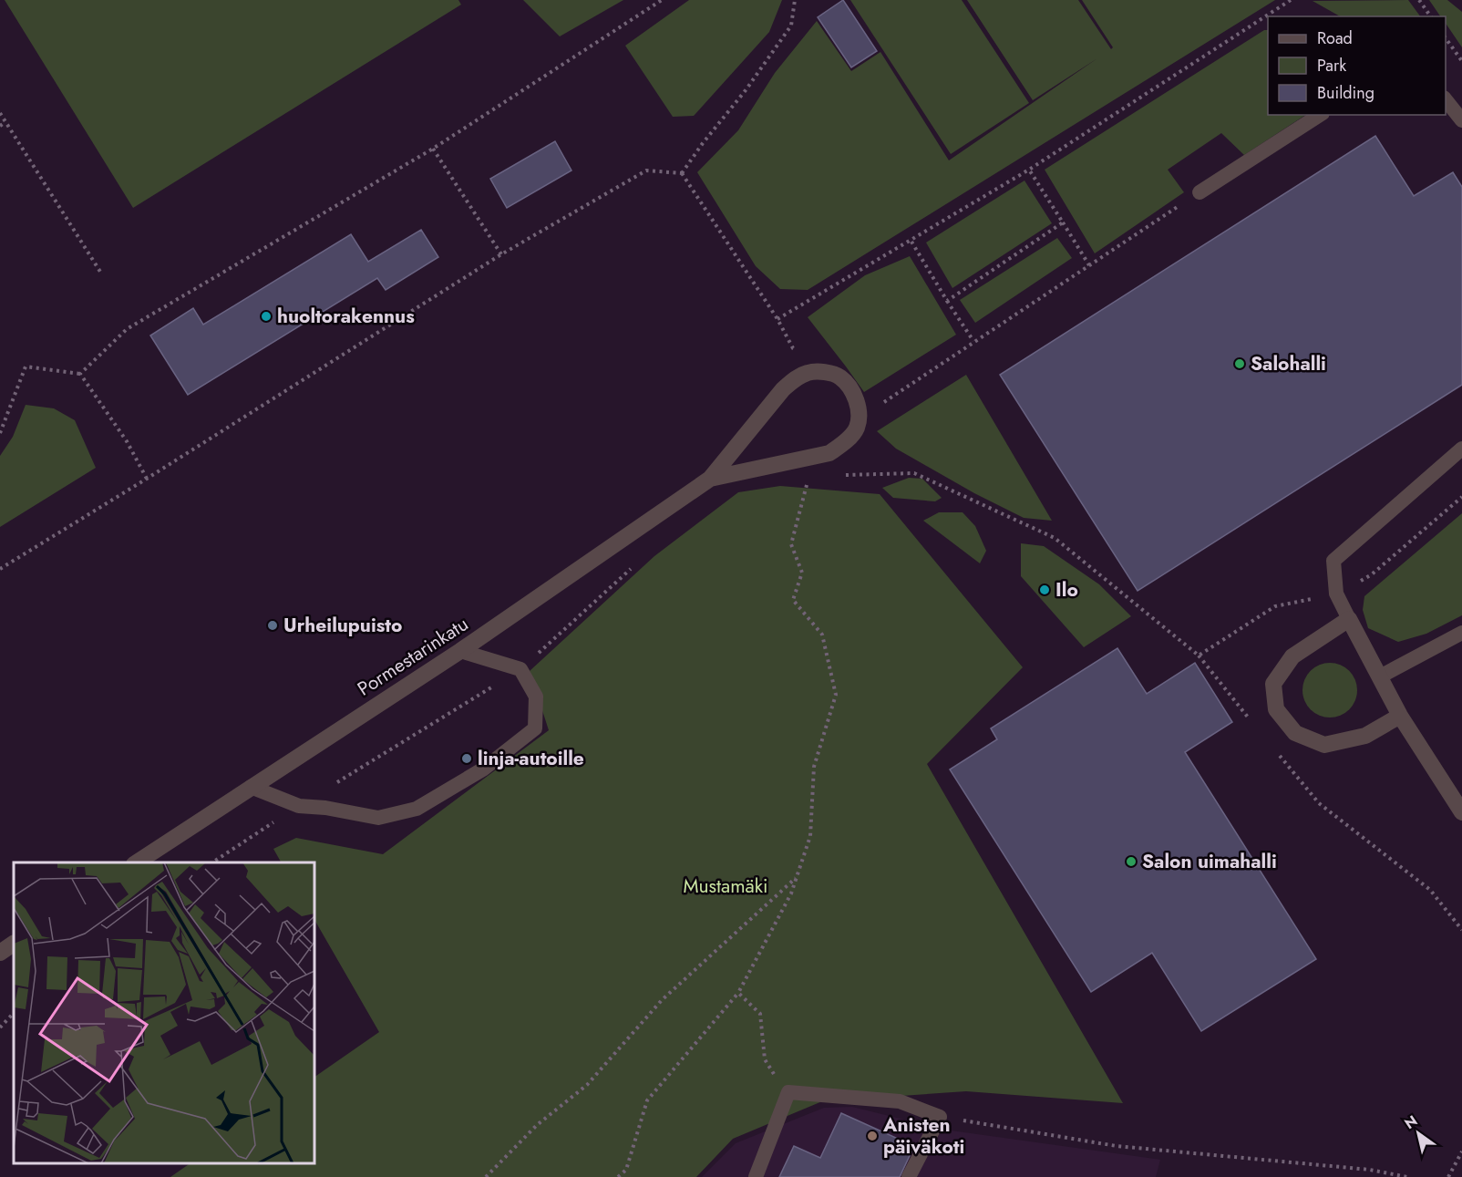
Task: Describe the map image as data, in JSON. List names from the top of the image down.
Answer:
{
  "streets": {
    "street": ["Pormestarinkatu"]
  },
  "parks": ["Mustamäki"],
  "places": [
    "huoltorakennus",
    "Salohalli",
    "Ilo",
    "Urheilupuisto",
    "linja-autoille",
    "Salon uimahalli",
    "Anisten päiväkoti"
  ],
  "legend": ["Road", "Park", "Building"],
  "north": "top left"
}
